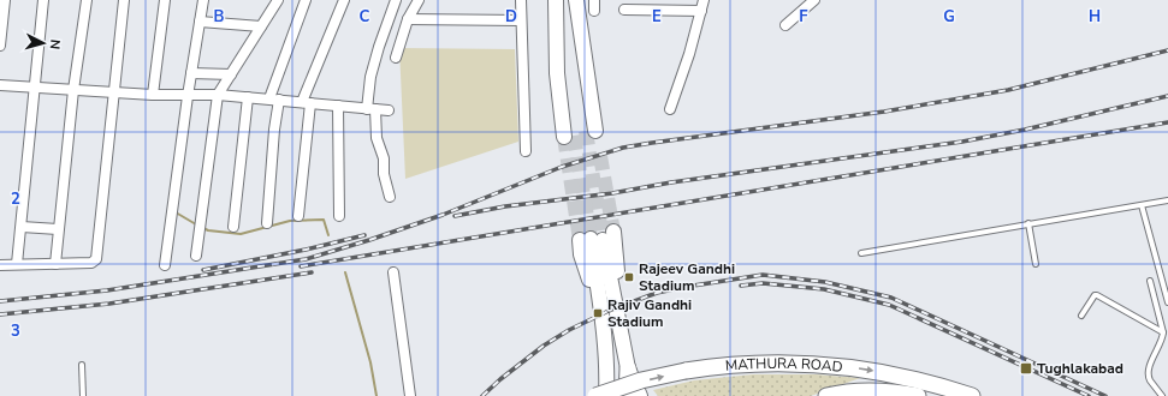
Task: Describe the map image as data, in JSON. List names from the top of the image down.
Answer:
{
  "streets": {
    "highway": ["MATHURA ROAD"]
  },
  "one_way": ["MATHURA ROAD"],
  "places": {
    "transit": ["Rajeev Gandhi Stadium", "Rajiv Gandhi Stadium", "Tughlakabad"]
  },
  "north": "right",
  "grid": {
    "columns": [
      "B",
      "C",
      "D",
      "E",
      "F",
      "G",
      "H"
    ],
    "rows": ["2", "3"]
  }
}
